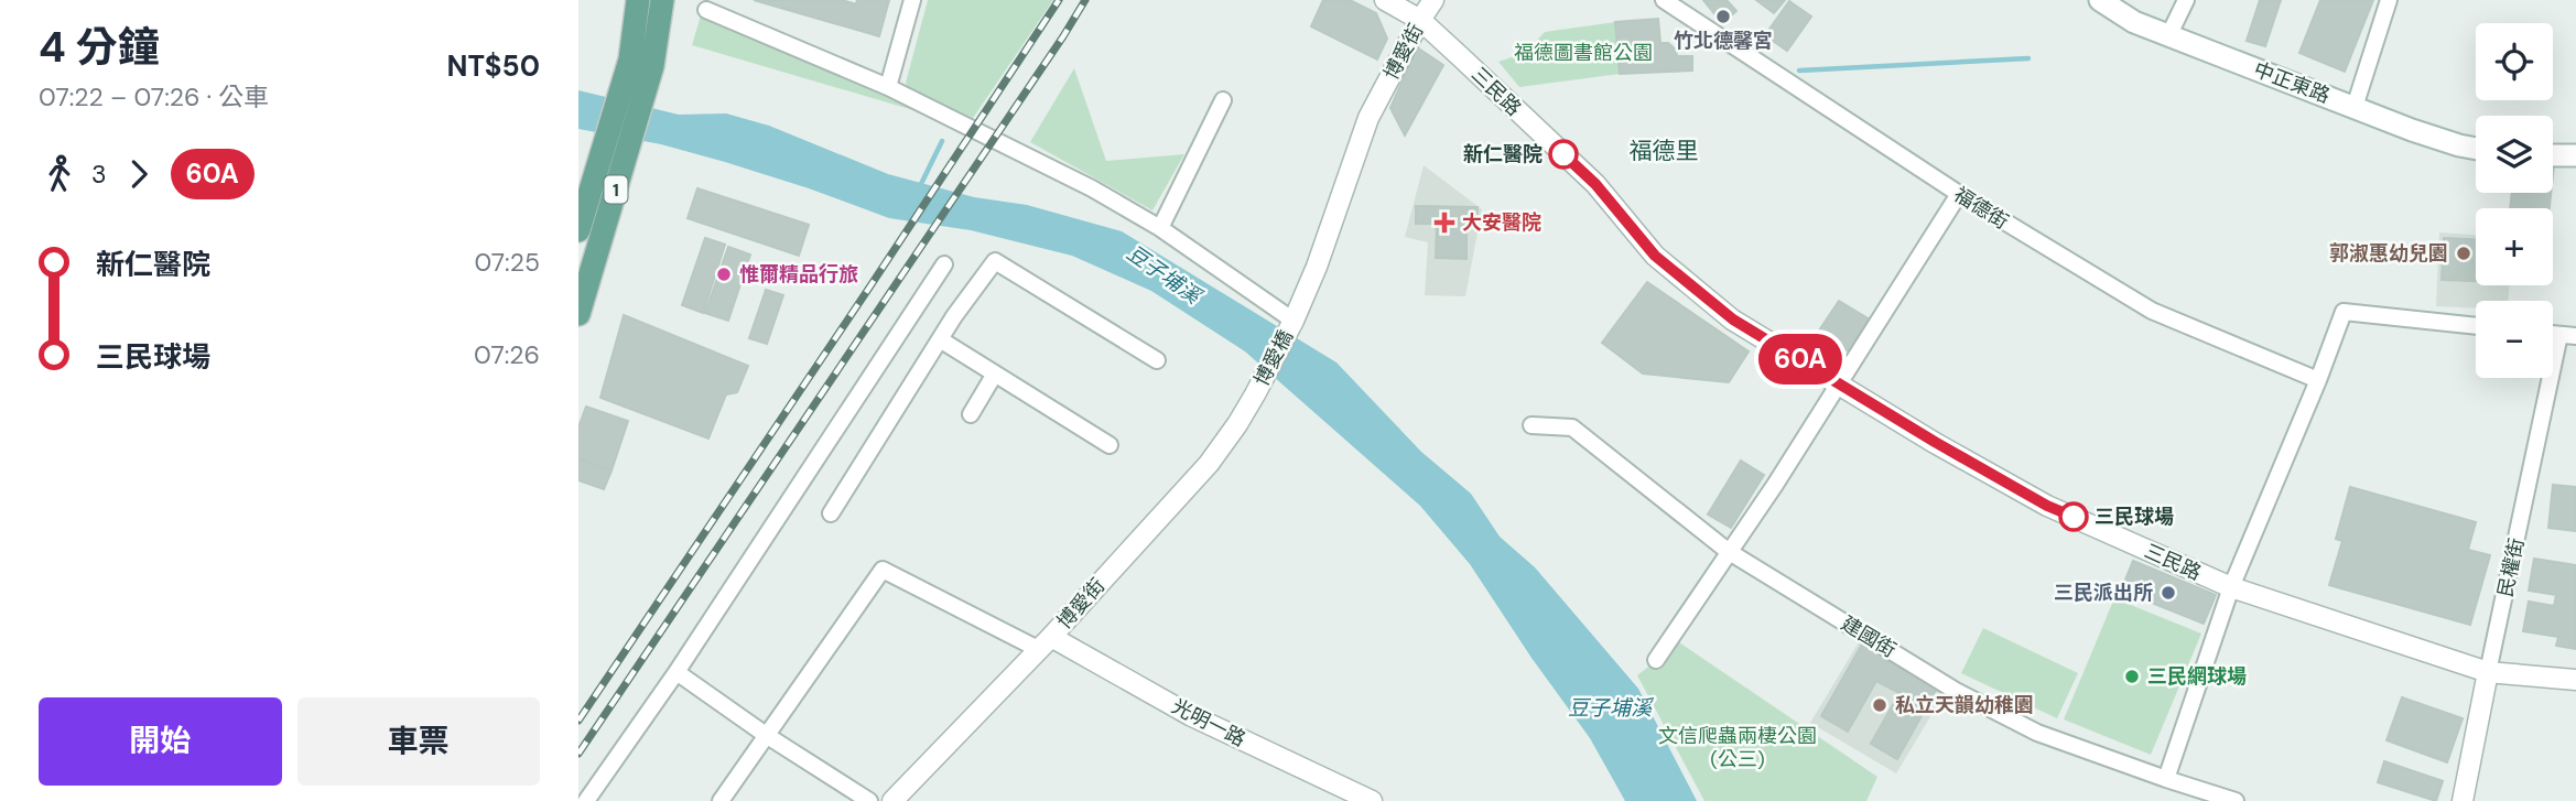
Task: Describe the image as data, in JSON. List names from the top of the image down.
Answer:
{
  "streets": {
    "main road": ["中正東路", "1"],
    "street": [
      "博愛街",
      "三民路",
      "福德街",
      "博愛橋",
      "民權街",
      "建國街",
      "光明一路"
    ]
  },
  "crossings": [
    ["博愛街", "三民路"],
    ["博愛街", "博愛橋"],
    ["博愛街", "光明一路"],
    ["三民路", "民權街"]
  ],
  "districts": ["福德里"],
  "water": ["豆子埔溪"],
  "parks": ["福德圖書館公園", "文信爬蟲兩棲公園 (公三)"],
  "places": {
    "other": [
      "竹北德馨宮",
      "新仁醫院",
      "郭淑惠幼兒園",
      "惟爾精品行旅",
      "三民球場",
      "三民派出所",
      "三民網球場",
      "私立天韻幼稚園"
    ],
    "health": ["大安醫院"]
  },
  "lines": ["bus line 60A"],
  "page": {
    "heading": ["4 分鐘", "07:22 – 07:26 · 公車", "NT$50"],
    "on_map": "60A",
    "map_buttons": ["+", "−"],
    "legs": ["3", "60A"],
    "list": [
      {
        "name": "新仁醫院",
        "value": "07:25"
      },
      {
        "name": "三民球場",
        "value": "07:26"
      }
    ],
    "buttons": ["開始", "車票"]
  }
}
